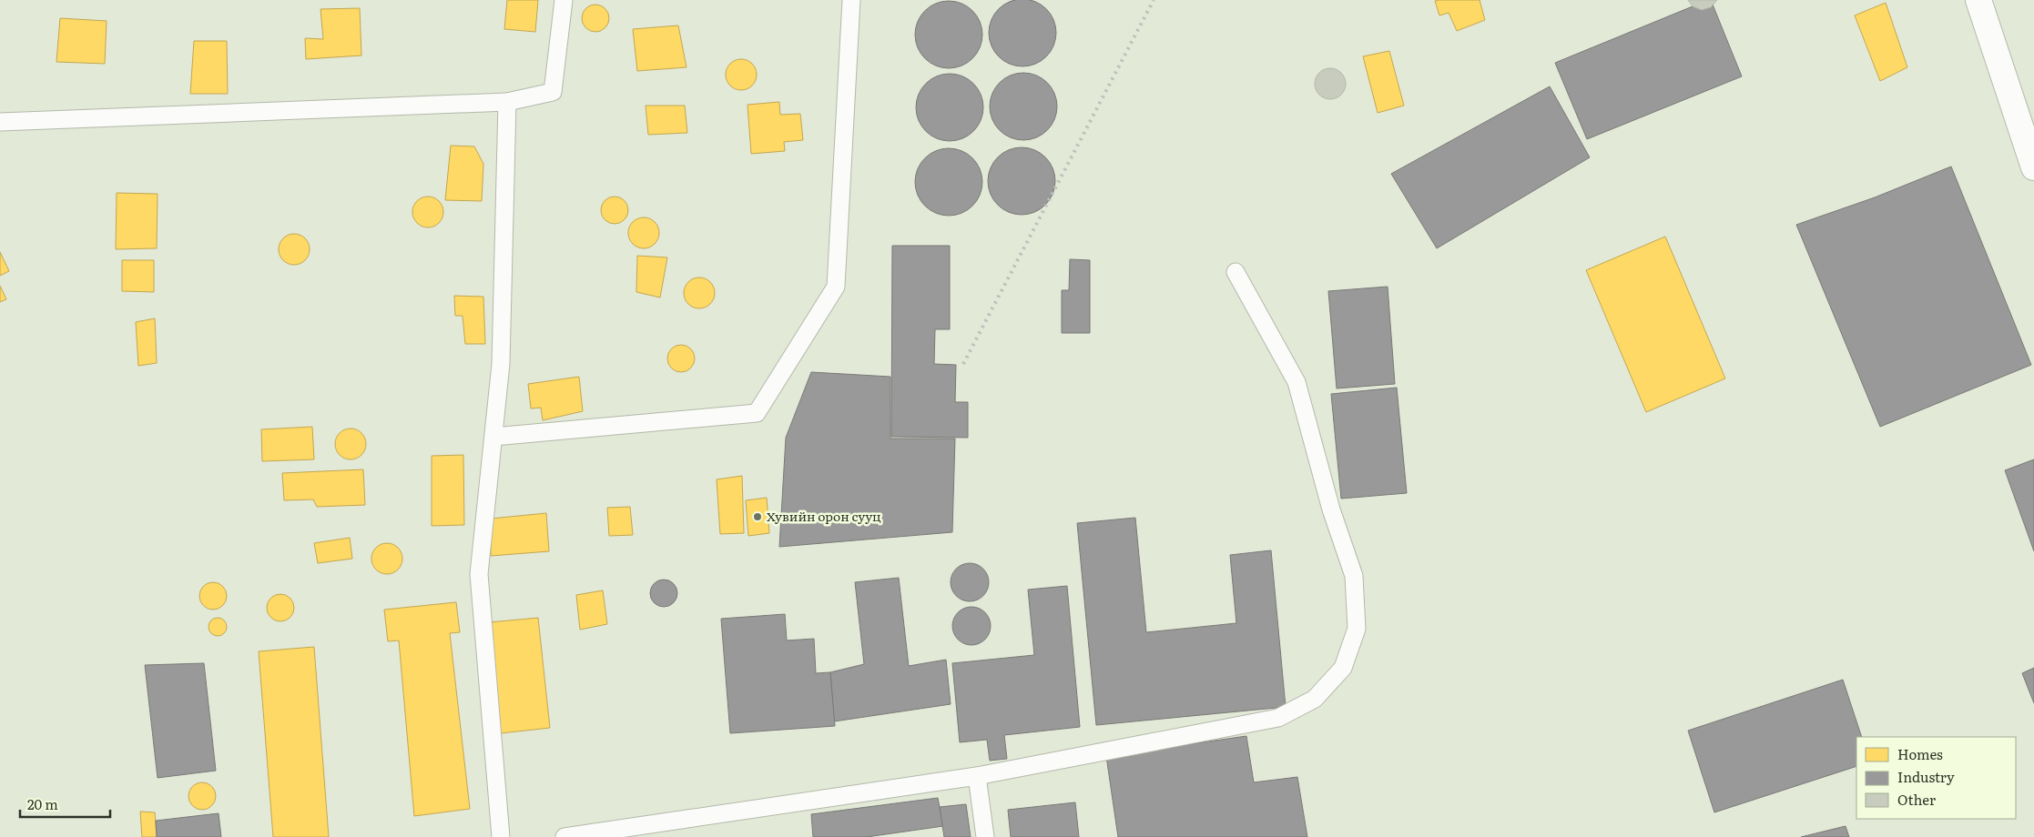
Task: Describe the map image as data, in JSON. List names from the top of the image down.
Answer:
{
  "places": ["Хувийн орон сууц"],
  "legend": ["Homes", "Industry", "Other"],
  "scale_bar": "20 m"
}
